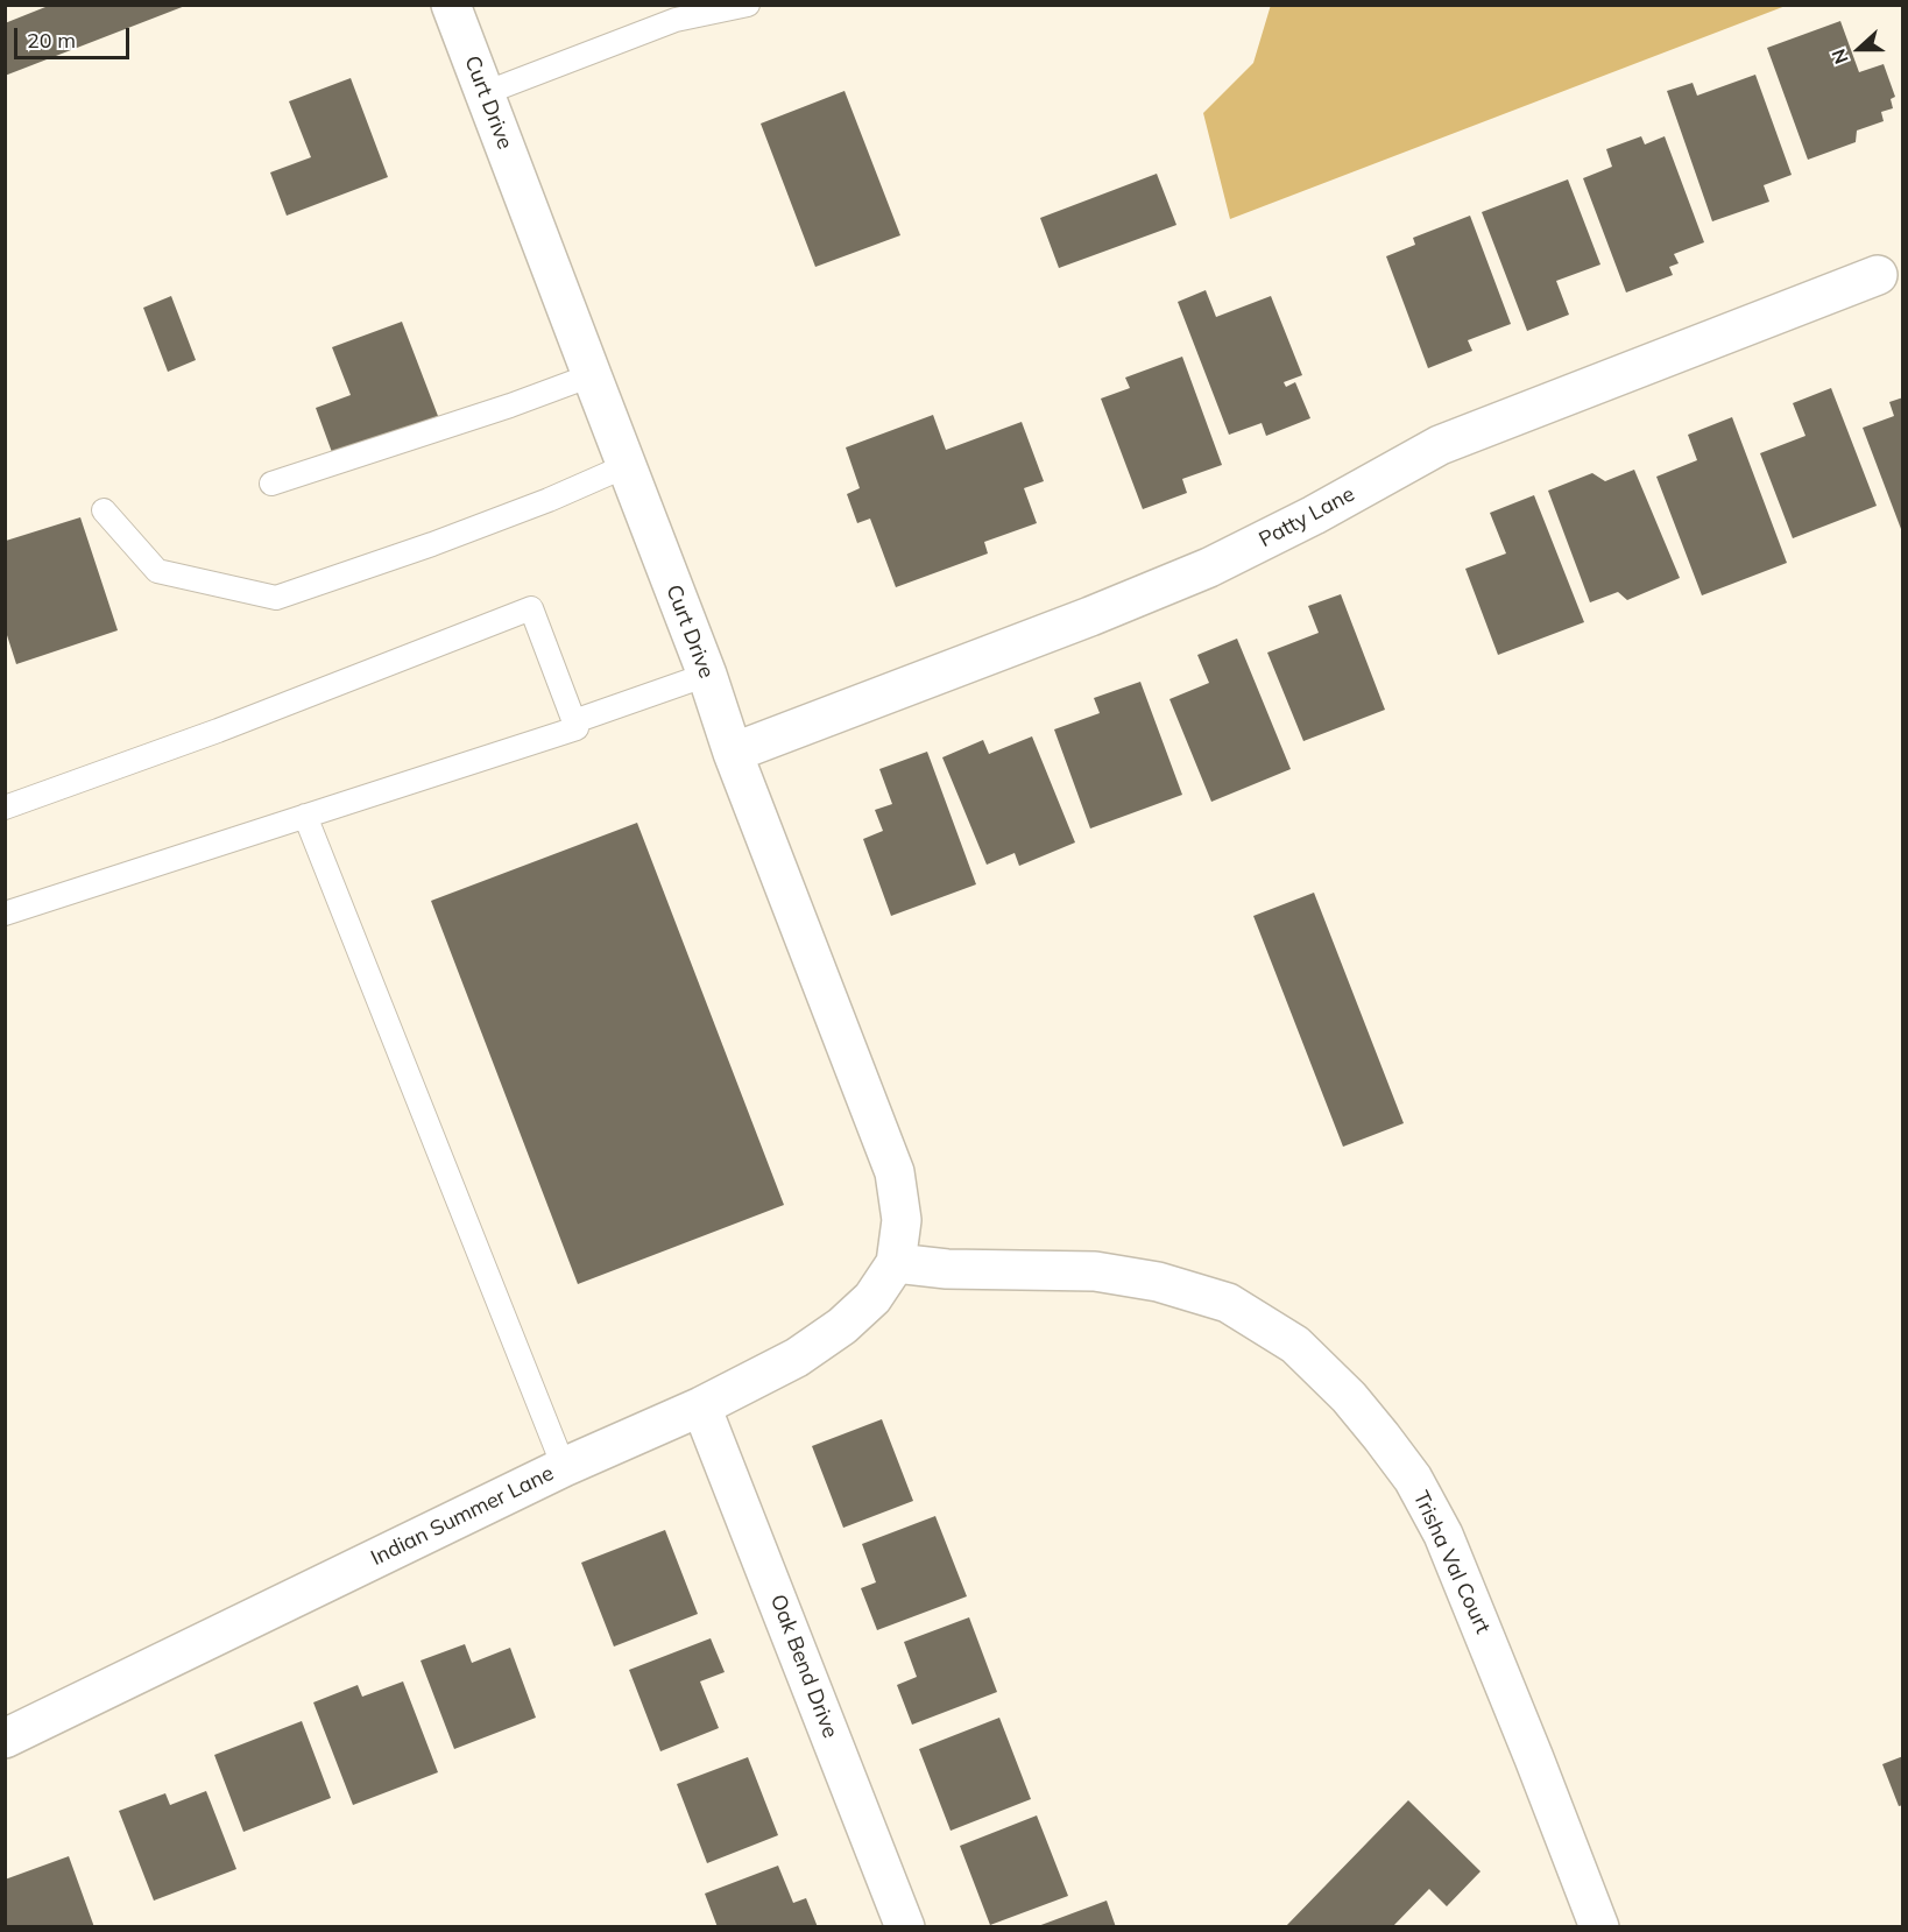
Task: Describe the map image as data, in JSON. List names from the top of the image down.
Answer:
{
  "streets": {
    "street": [
      "Curt Drive",
      "Patty Lane",
      "Indian Summer Lane",
      "Trisha Val Court",
      "Oak Bend Drive"
    ]
  },
  "crossings": [
    ["Curt Drive", "Patty Lane"],
    ["Curt Drive", "Indian Summer Lane"],
    ["Curt Drive", "Trisha Val Court"],
    ["Indian Summer Lane", "Trisha Val Court"],
    ["Indian Summer Lane", "Oak Bend Drive"]
  ],
  "scale_bar": "20 m",
  "north": "left"
}
